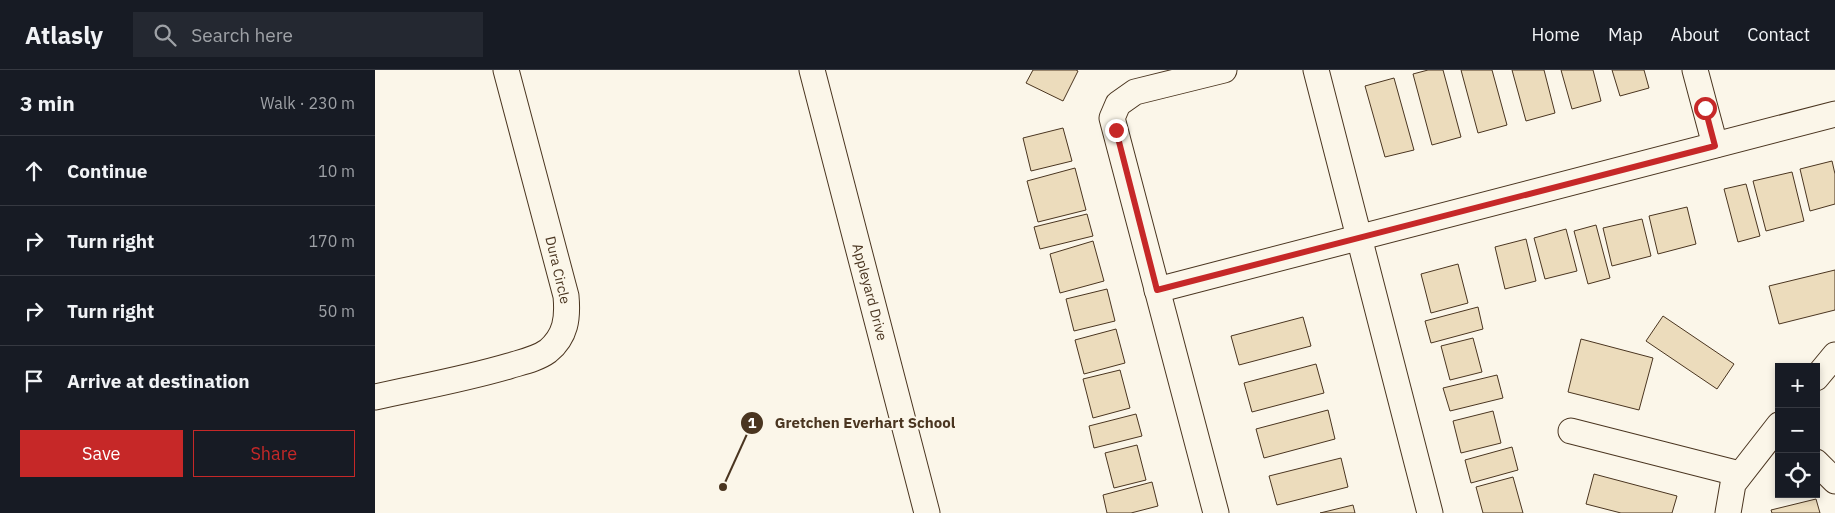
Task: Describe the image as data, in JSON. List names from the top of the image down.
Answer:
{
  "streets": {
    "street": ["Dura Circle", "Appleyard Drive"]
  },
  "places": ["Gretchen Everhart School"],
  "page": {
    "header": "Atlasly",
    "search": "Search here",
    "nav": [
      "Home",
      "Map",
      "About",
      "Contact"
    ],
    "heading": ["3 min", "Walk · 230 m"],
    "list": [
      ["Continue", "10 m"],
      ["Turn right", "170 m"],
      ["Turn right", "50 m"],
      "Arrive at destination"
    ],
    "map_buttons": ["+", "−"],
    "buttons": ["Save", "Share"]
  }
}
